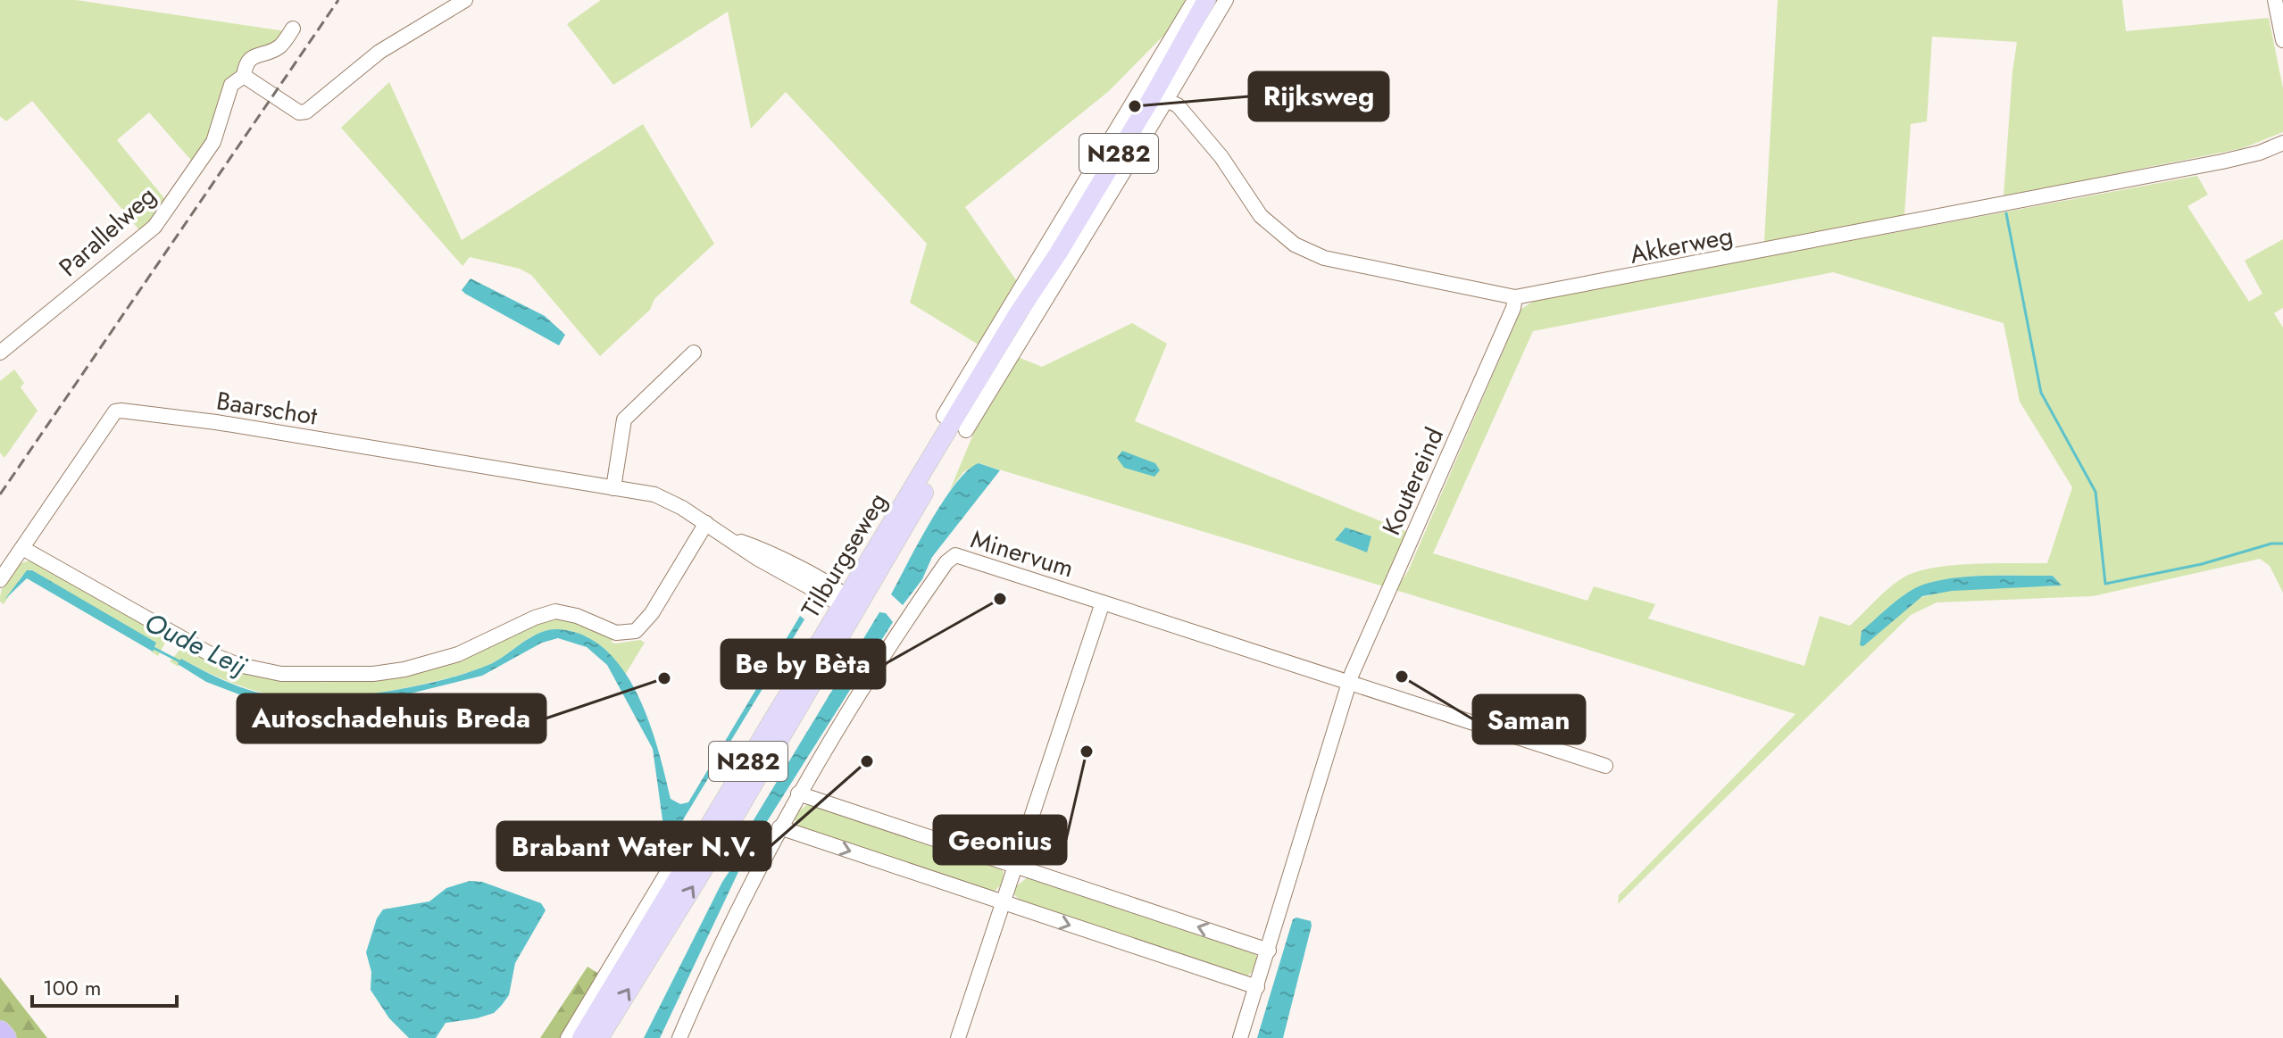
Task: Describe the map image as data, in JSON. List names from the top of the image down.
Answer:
{
  "streets": {
    "main road": ["N282", "Tilburgseweg"],
    "street": [
      "Parallelweg",
      "Akkerweg",
      "Baarschot",
      "Koutereind",
      "Minervum"
    ]
  },
  "crossings": [
    ["N282", "Akkerweg"],
    ["N282", "Tilburgseweg"],
    ["Akkerweg", "Koutereind"],
    ["Baarschot", "Tilburgseweg"],
    ["Koutereind", "Minervum"]
  ],
  "water": ["Oude Leij"],
  "places": [
    "Rijksweg",
    "Be by Bèta",
    "Saman",
    "Autoschadehuis Breda",
    "Geonius",
    "Brabant Water N.V."
  ],
  "scale_bar": "100 m"
}
